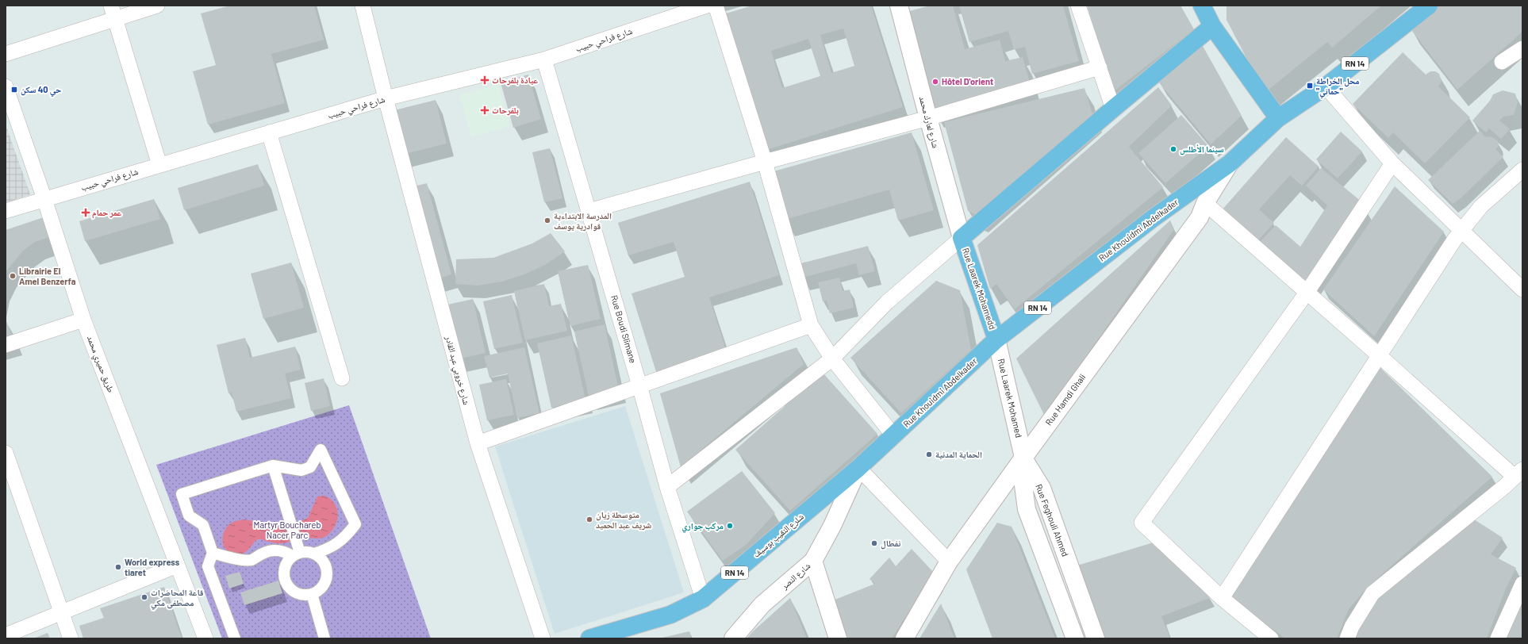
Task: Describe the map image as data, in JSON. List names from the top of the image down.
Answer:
{
  "streets": {
    "main road": [
      "RN 14",
      "Rue Khouidmi Abdelkader",
      "Rue Laarek Mohamedd",
      "شلرع النقيب بوسيف"
    ],
    "street": [
      "شارع فراحي حبيب",
      "شارع لعارك محمد",
      "Rue Boudi Slimane",
      "طريق حميري محمد",
      "شارع خروبي عبد القادر",
      "Rue Laarek Mohamed",
      "Rue Hamdi Ghali",
      "Rue Feghouli Ahmed",
      "شارع النصر"
    ]
  },
  "crossings": [
    ["شارع فراحي حبيب", "Rue Boudi Slimane"],
    ["شارع فراحي حبيب", "طريق حميري محمد"],
    ["شارع فراحي حبيب", "شارع خروبي عبد القادر"],
    ["شارع لعارك محمد", "Rue Laarek Mohamedd"],
    ["Rue Khouidmi Abdelkader", "Rue Laarek Mohamedd"],
    ["Rue Khouidmi Abdelkader", "Rue Laarek Mohamed"],
    ["Rue Khouidmi Abdelkader", "Rue Hamdi Ghali"],
    ["Rue Khouidmi Abdelkader", "شلرع النقيب بوسيف"],
    ["Rue Khouidmi Abdelkader", "شارع النصر"],
    ["Rue Laarek Mohamedd", "Rue Laarek Mohamed"],
    ["Rue Boudi Slimane", "شلرع النقيب بوسيف"],
    ["Rue Laarek Mohamed", "Rue Hamdi Ghali"],
    ["Rue Laarek Mohamed", "Rue Feghouli Ahmed"],
    ["Rue Hamdi Ghali", "Rue Feghouli Ahmed"],
    ["شلرع النقيب بوسيف", "شارع النصر"]
  ],
  "parks": ["Martyr Bouchareb Nacer Parc"],
  "places": {
    "health": ["عيادة بلفرحات", "بلفرحات", "عمر حمام"],
    "other": [
      "Hôtel D'orient",
      "سينما الأطلس",
      "المدرسة الابتداءية قوادرية يوسف",
      "Librairie El Amel Benzerfa",
      "الحماية المدنية",
      "متوسطة زيان شريف عبد الحميد",
      "مركب جواري",
      "نفطال",
      "World express tiaret",
      "قاعة المحاضرات مصطفى مكي"
    ],
    "transit": ["محل الخراطة \"حماني\"", "حي 40 سكن"]
  }
}
